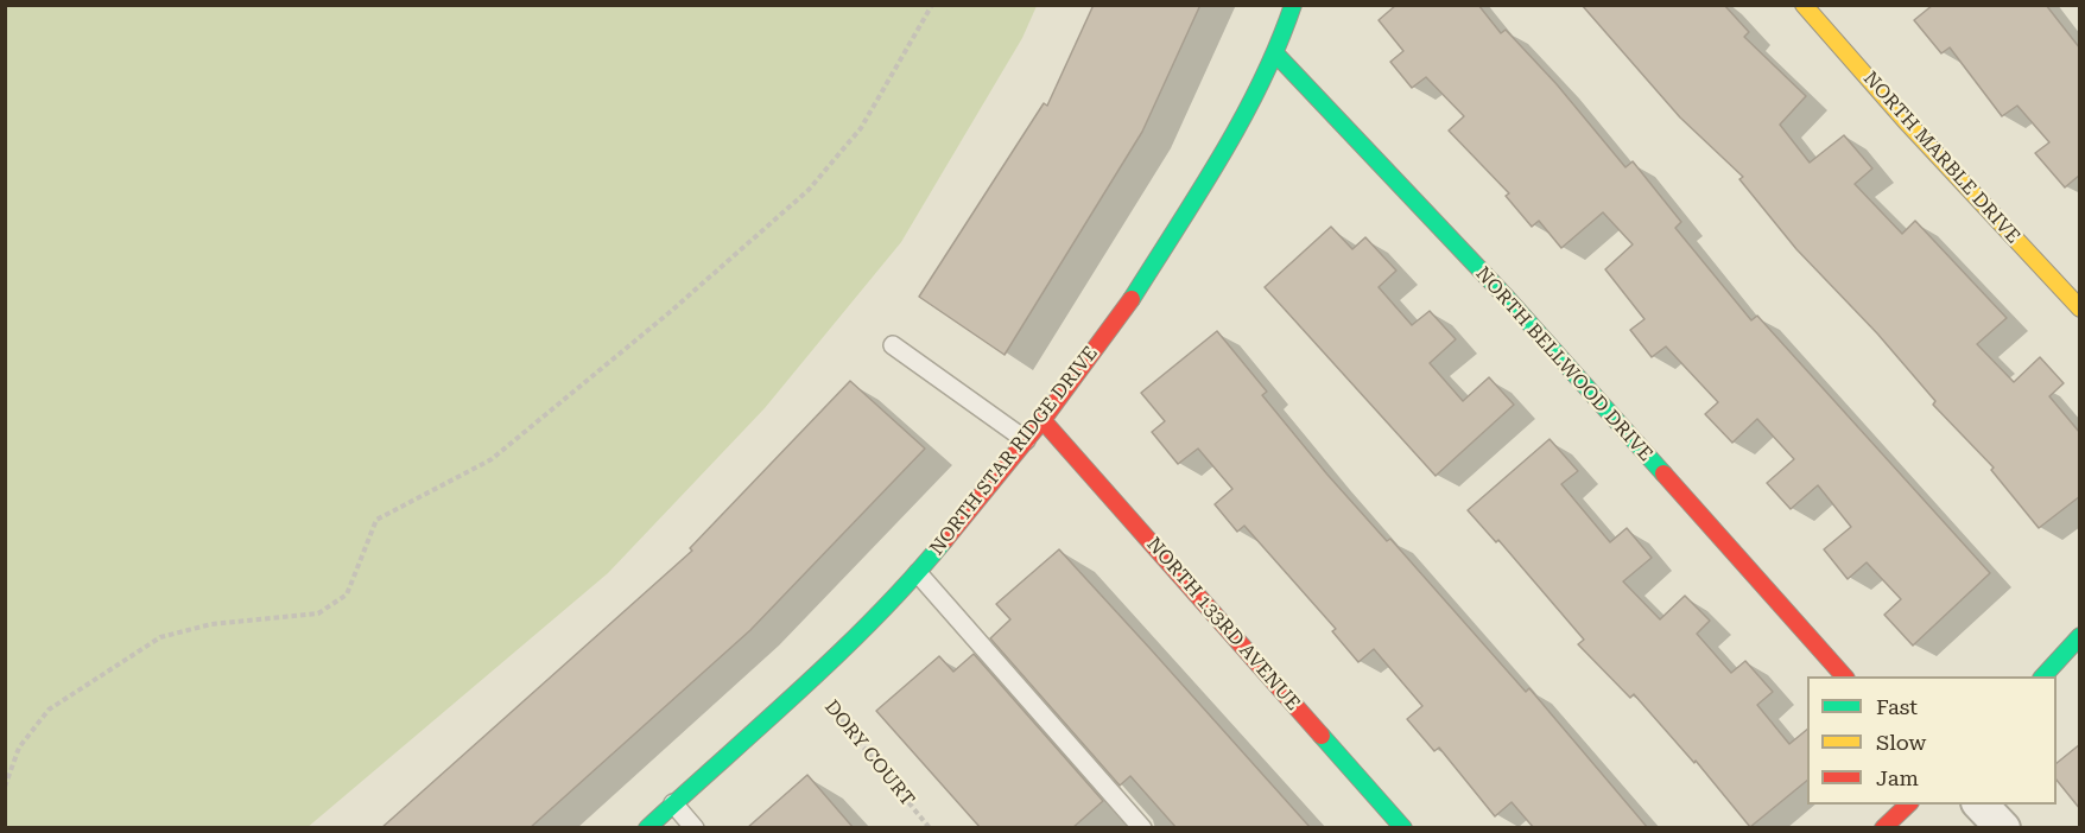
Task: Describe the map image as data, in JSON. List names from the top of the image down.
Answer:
{
  "streets": {
    "street": [
      "NORTH MARBLE DRIVE",
      "NORTH BELLWOOD DRIVE",
      "NORTH STAR RIDGE DRIVE",
      "NORTH 133RD AVENUE"
    ],
    "path": ["DORY COURT"]
  },
  "crossings": [
    ["NORTH BELLWOOD DRIVE", "NORTH STAR RIDGE DRIVE"],
    ["NORTH STAR RIDGE DRIVE", "NORTH 133RD AVENUE"],
    ["NORTH STAR RIDGE DRIVE", "DORY COURT"]
  ],
  "legend": ["Fast", "Slow", "Jam"]
}
